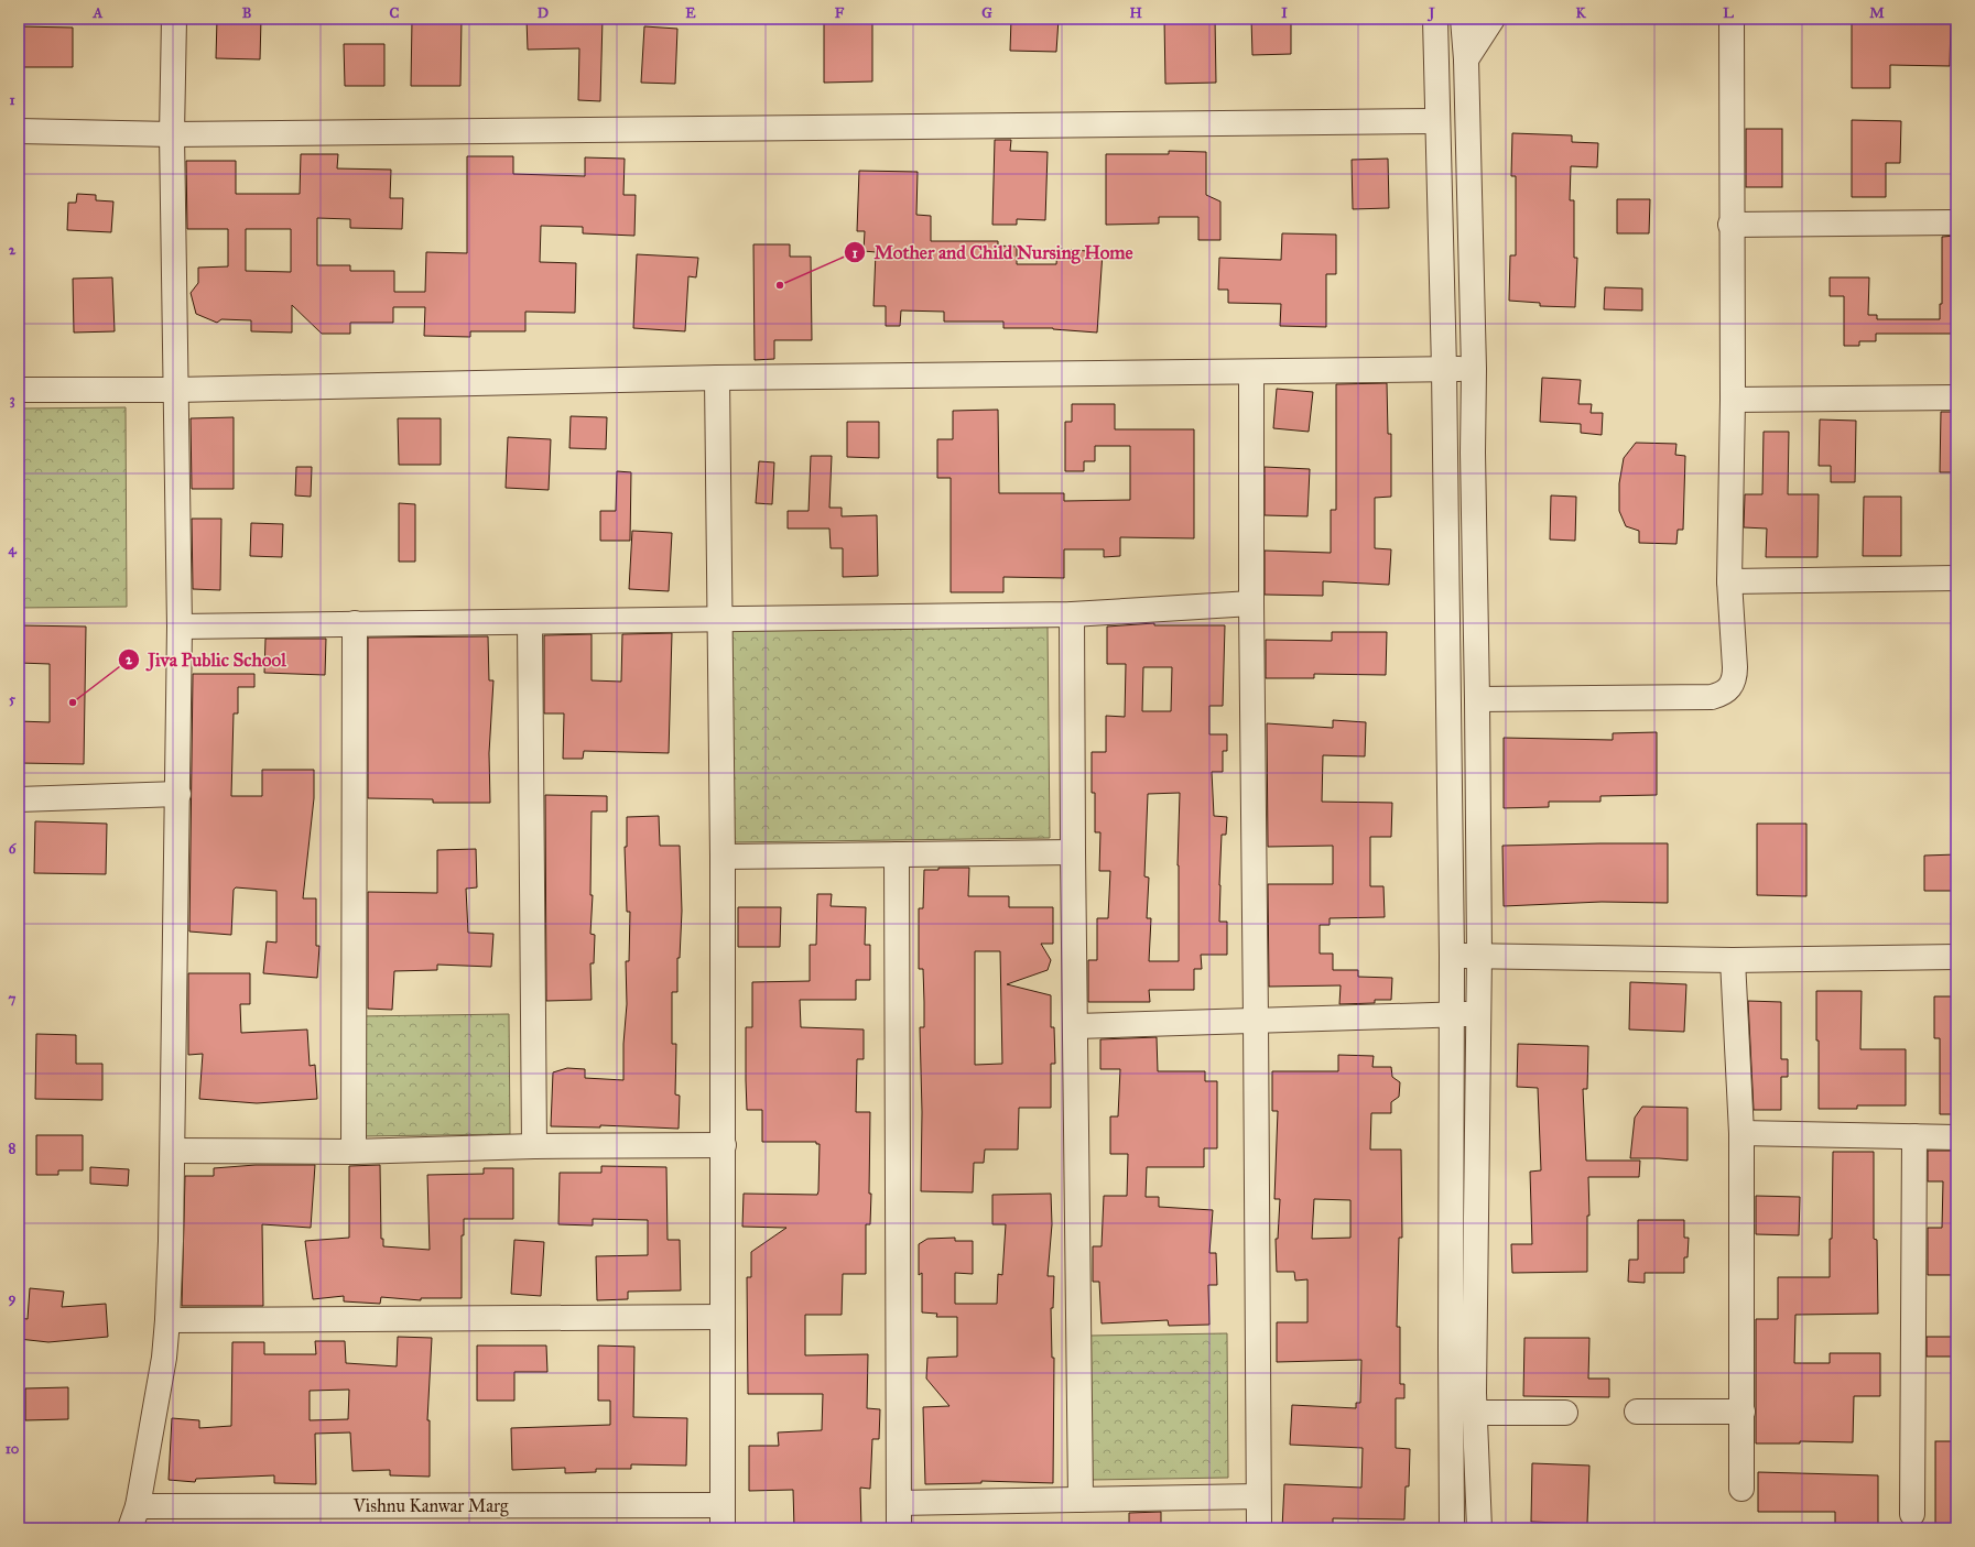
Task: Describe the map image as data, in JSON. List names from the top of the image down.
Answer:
{
  "streets": {
    "street": ["Vishnu Kanwar Marg"]
  },
  "places": ["Mother and Child Nursing Home", "Jiva Public School"],
  "grid": {
    "columns": [
      "A",
      "B",
      "C",
      "D",
      "E",
      "F",
      "G",
      "H",
      "I",
      "J",
      "K",
      "L",
      "M"
    ],
    "rows": [
      "1",
      "2",
      "3",
      "4",
      "5",
      "6",
      "7",
      "8",
      "9",
      "10"
    ]
  }
}
